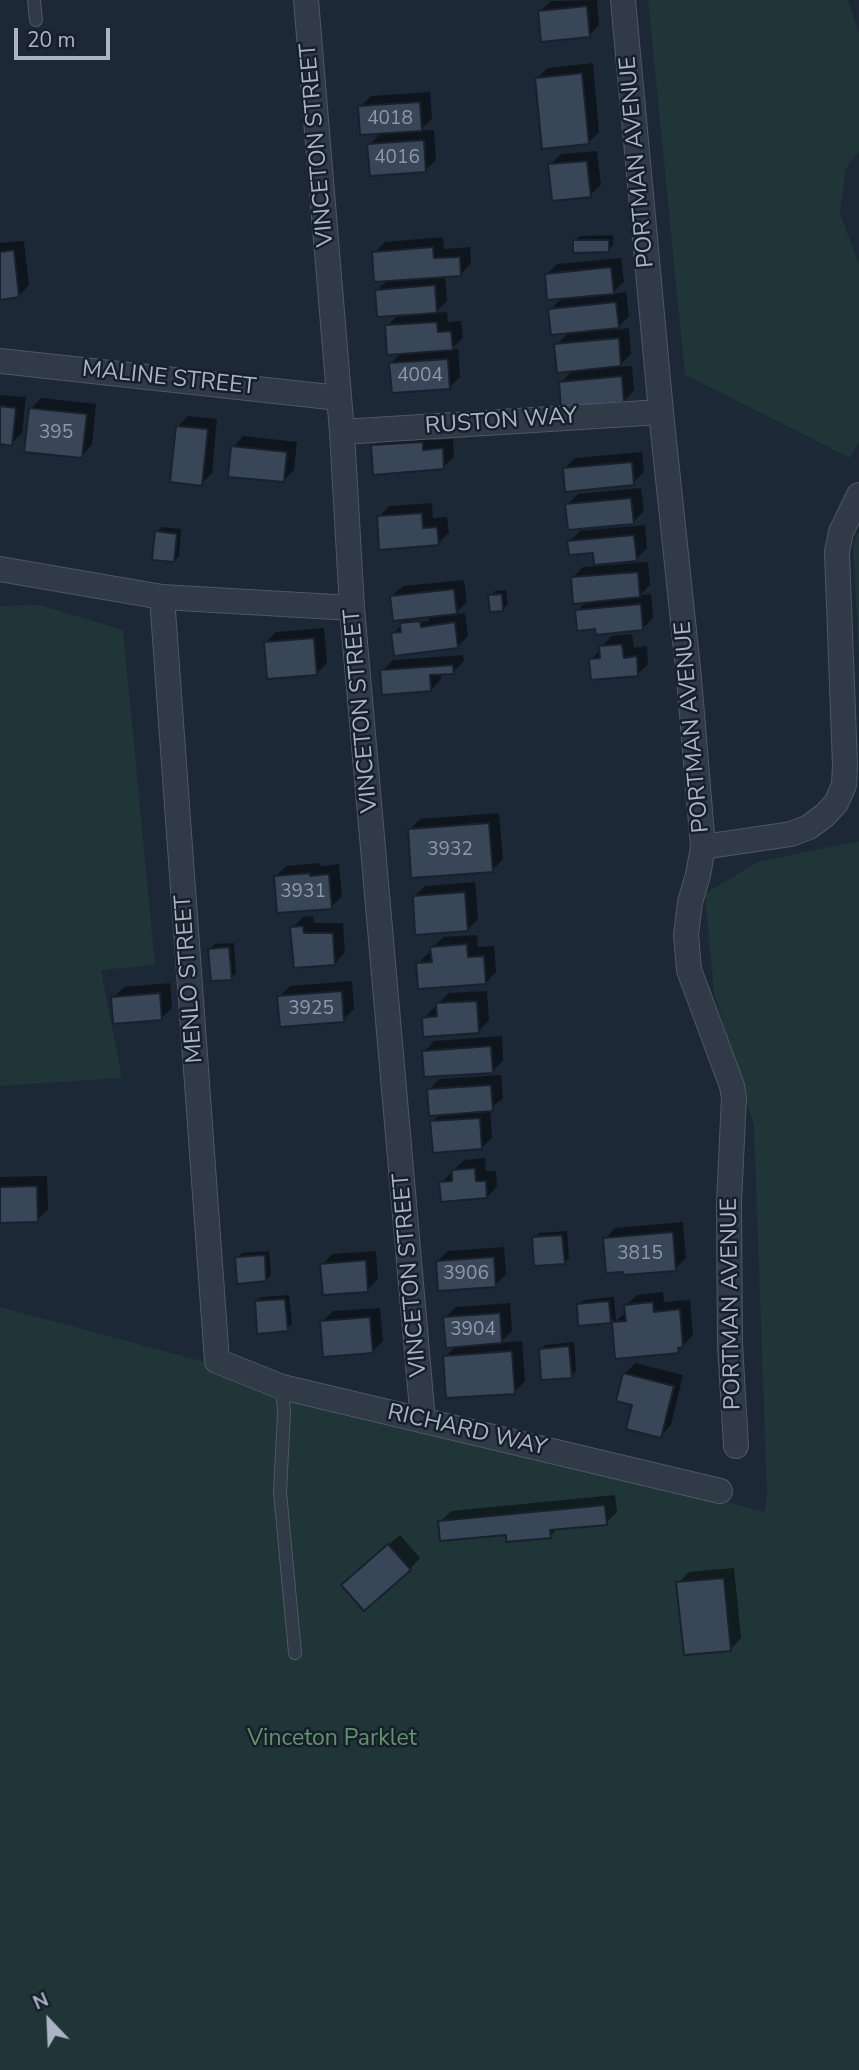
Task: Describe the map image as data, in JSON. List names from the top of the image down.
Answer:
{
  "streets": {
    "street": [
      "VINCETON STREET",
      "PORTMAN AVENUE",
      "MALINE STREET",
      "RUSTON WAY",
      "MENLO STREET",
      "RICHARD WAY"
    ]
  },
  "crossings": [
    ["VINCETON STREET", "MALINE STREET"],
    ["VINCETON STREET", "RUSTON WAY"],
    ["VINCETON STREET", "RICHARD WAY"],
    ["PORTMAN AVENUE", "RUSTON WAY"],
    ["MENLO STREET", "RICHARD WAY"]
  ],
  "parks": ["Vinceton Parklet"],
  "house_numbers": [
    "4018",
    "4016",
    "4004",
    "395",
    "3932",
    "3931",
    "3925",
    "3815",
    "3906",
    "3904"
  ],
  "scale_bar": "20 m",
  "north": "top left"
}
